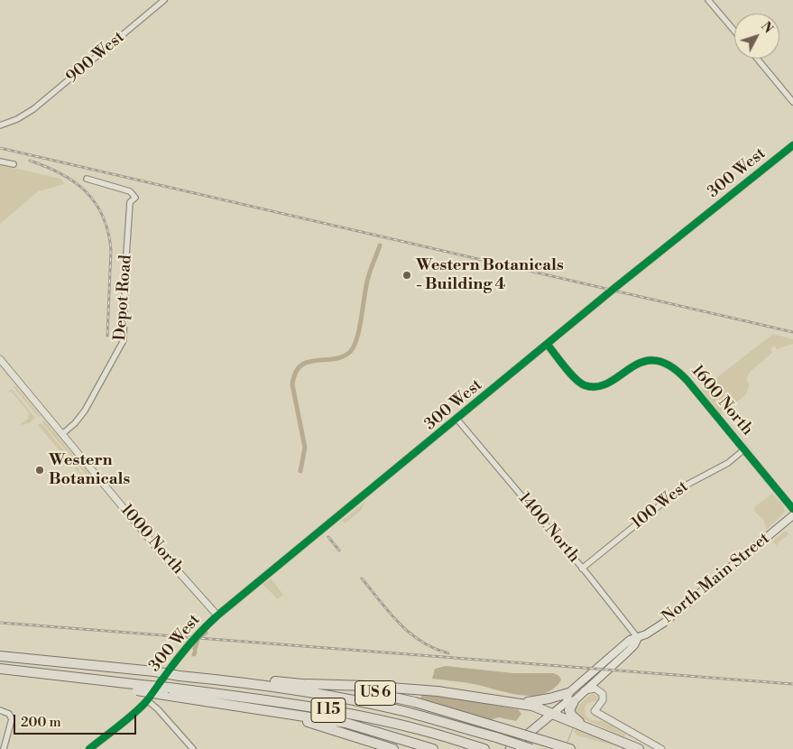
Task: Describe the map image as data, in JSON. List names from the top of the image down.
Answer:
{
  "streets": {
    "highway": ["US 6", "I 15"],
    "main road": ["North Main Street"],
    "street": [
      "900 West",
      "300 West",
      "Depot Road",
      "1600 North",
      "100 West",
      "1400 North",
      "1000 North"
    ]
  },
  "crossings": [
    ["300 West", "1600 North"],
    ["300 West", "1400 North"],
    ["300 West", "1000 North"],
    ["Depot Road", "1000 North"],
    ["1600 North", "100 West"],
    ["100 West", "1400 North"],
    ["1400 North", "North Main Street"],
    ["US 6", "I 15"]
  ],
  "places": ["Western Botanicals - Building 4", "Western Botanicals"],
  "scale_bar": "200 m",
  "north": "top right"
}
